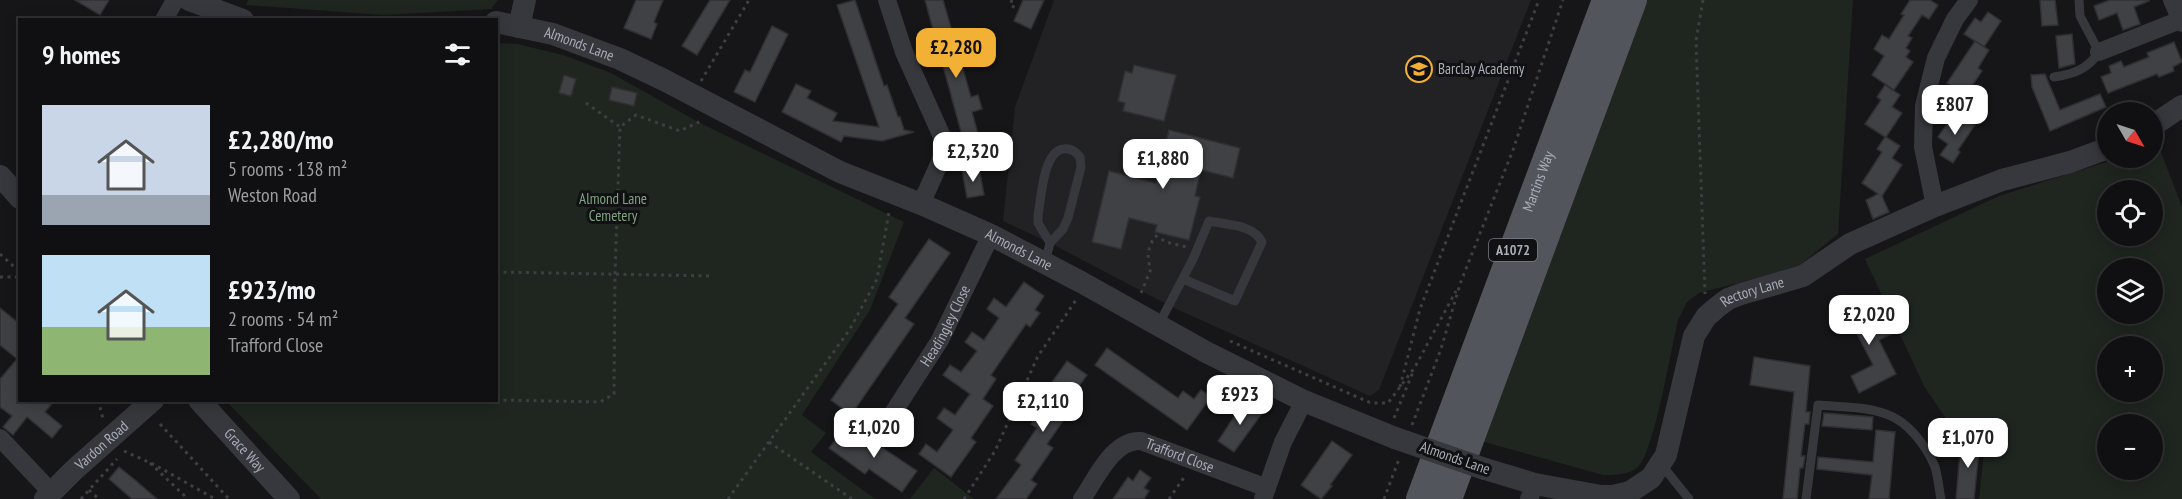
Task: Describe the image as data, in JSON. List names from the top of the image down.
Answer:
{
  "streets": {
    "main road": ["Martins Way", "A1072"],
    "street": [
      "Almonds Lane",
      "Rectory Lane",
      "Headingley Close",
      "Vardon Road",
      "Grace Way",
      "Trafford Close"
    ]
  },
  "crossings": [
    ["Almonds Lane", "Rectory Lane"],
    ["Almonds Lane", "Headingley Close"],
    ["Almonds Lane", "Trafford Close"]
  ],
  "parks": ["Almond Lane Cemetery"],
  "places": {
    "school or university": ["Barclay Academy"]
  },
  "north": "bottom right",
  "page": {
    "heading": "9 homes",
    "price": [
      "£2,280",
      "£807",
      "£2,320",
      "£1,880",
      "£2,020",
      "£923",
      "£2,110",
      "£1,020",
      "£1,070"
    ],
    "list": [
      {
        "name": "£2,280/mo",
        "note": "5 rooms · 138 m² · Weston Road"
      },
      {
        "name": "£923/mo",
        "note": "2 rooms · 54 m² · Trafford Close"
      }
    ],
    "map_buttons": ["+", "−"]
  }
}
